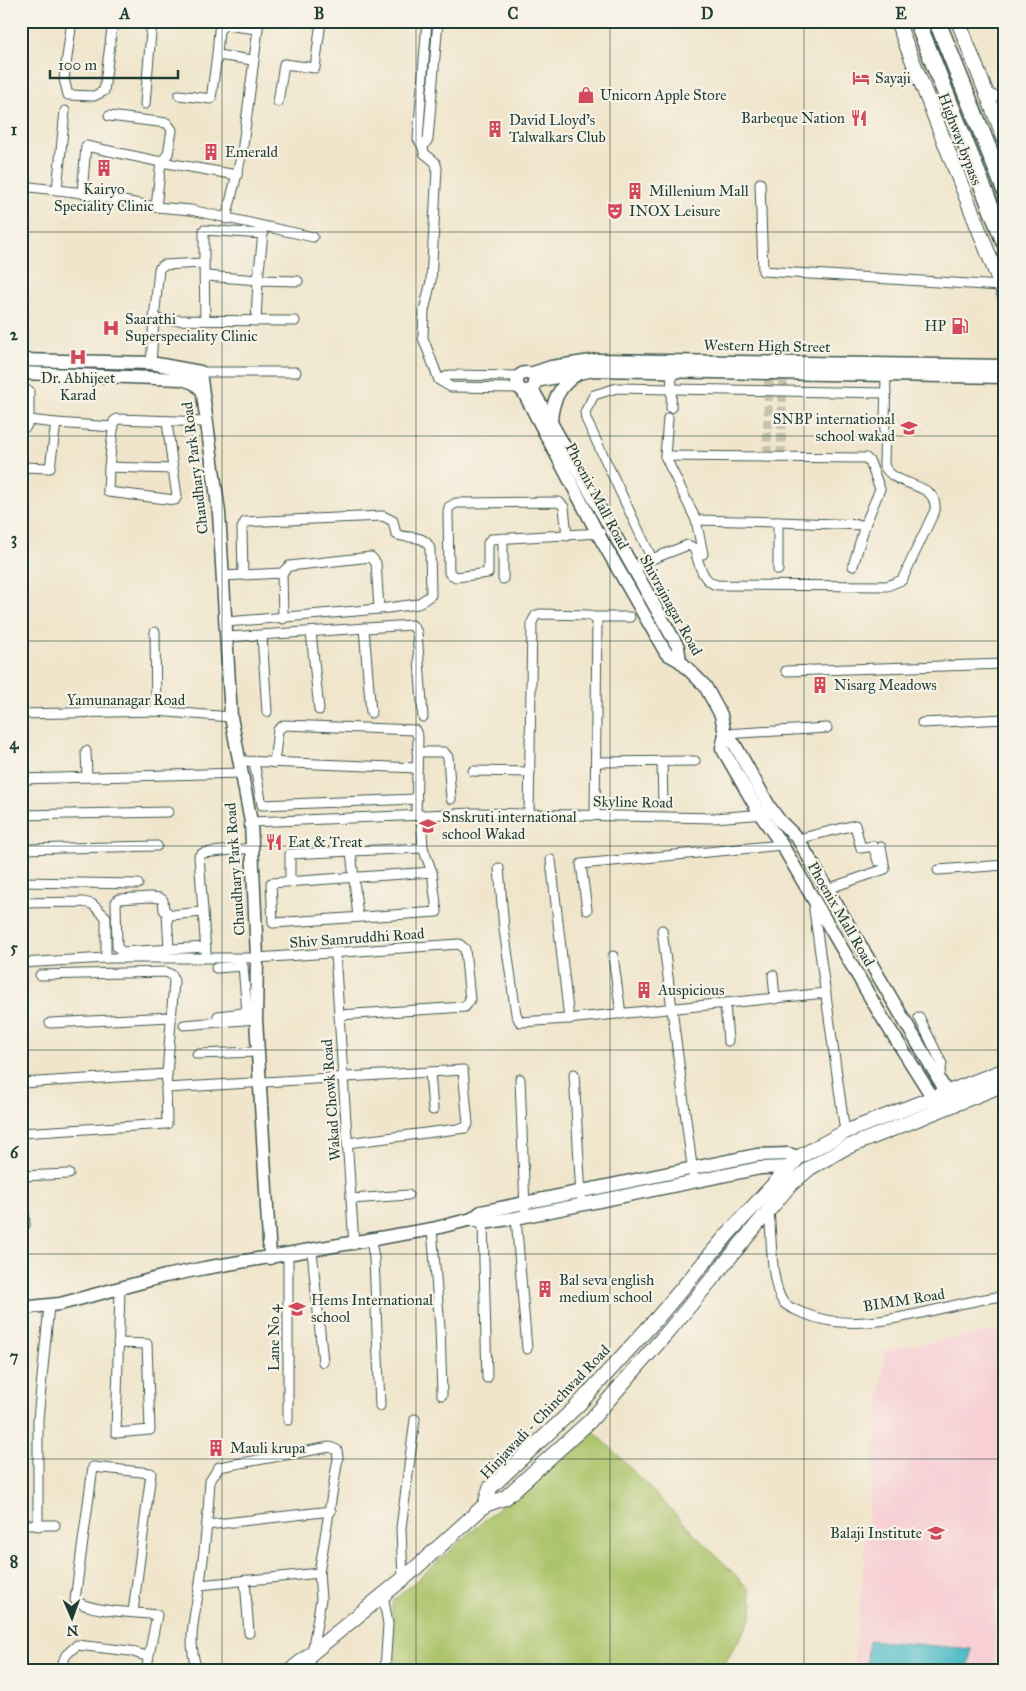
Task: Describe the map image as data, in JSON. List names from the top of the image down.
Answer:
{
  "streets": {
    "main road": ["Highway bypass", "Hinjawadi - Chinchwad Road"],
    "street": [
      "Western High Street",
      "Chaudhary Park Road",
      "Phoenix Mall Road",
      "Shivrajnagar Road",
      "Yamunanagar Road",
      "Skyline Road",
      "Shiv Samruddhi Road",
      "Wakad Chowk Road",
      "BIMM Road",
      "Lane No 4"
    ]
  },
  "crossings": [
    ["Western High Street", "Phoenix Mall Road"],
    ["Chaudhary Park Road", "Yamunanagar Road"],
    ["Chaudhary Park Road", "Skyline Road"],
    ["Chaudhary Park Road", "Shiv Samruddhi Road"],
    ["Phoenix Mall Road", "Shivrajnagar Road"],
    ["Phoenix Mall Road", "Skyline Road"],
    ["Phoenix Mall Road", "Hinjawadi - Chinchwad Road"],
    ["Shivrajnagar Road", "Skyline Road"],
    ["Shiv Samruddhi Road", "Wakad Chowk Road"],
    ["BIMM Road", "Hinjawadi - Chinchwad Road"]
  ],
  "places": {
    "hotel": ["Sayaji"],
    "shop": ["Unicorn Apple Store"],
    "restaurant": ["Barbeque Nation", "Eat & Treat"],
    "building": [
      "David Lloyd's Talwalkars Club",
      "Emerald",
      "Kairyo Speciality Clinic",
      "Millenium Mall",
      "Nisarg Meadows",
      "Auspicious",
      "Bal seva english medium school",
      "Mauli krupa"
    ],
    "theatre": ["INOX Leisure"],
    "fuel station": ["HP"],
    "hospital": ["Saarathi Superspeciality Clinic", "Dr. Abhijeet Karad"],
    "school or university": [
      "SNBP international school wakad",
      "Snskruti international school Wakad",
      "Hems International school",
      "Balaji Institute"
    ]
  },
  "scale_bar": "100 m",
  "north": "bottom",
  "grid": {
    "columns": [
      "A",
      "B",
      "C",
      "D",
      "E"
    ],
    "rows": [
      "1",
      "2",
      "3",
      "4",
      "5",
      "6",
      "7",
      "8"
    ]
  }
}
